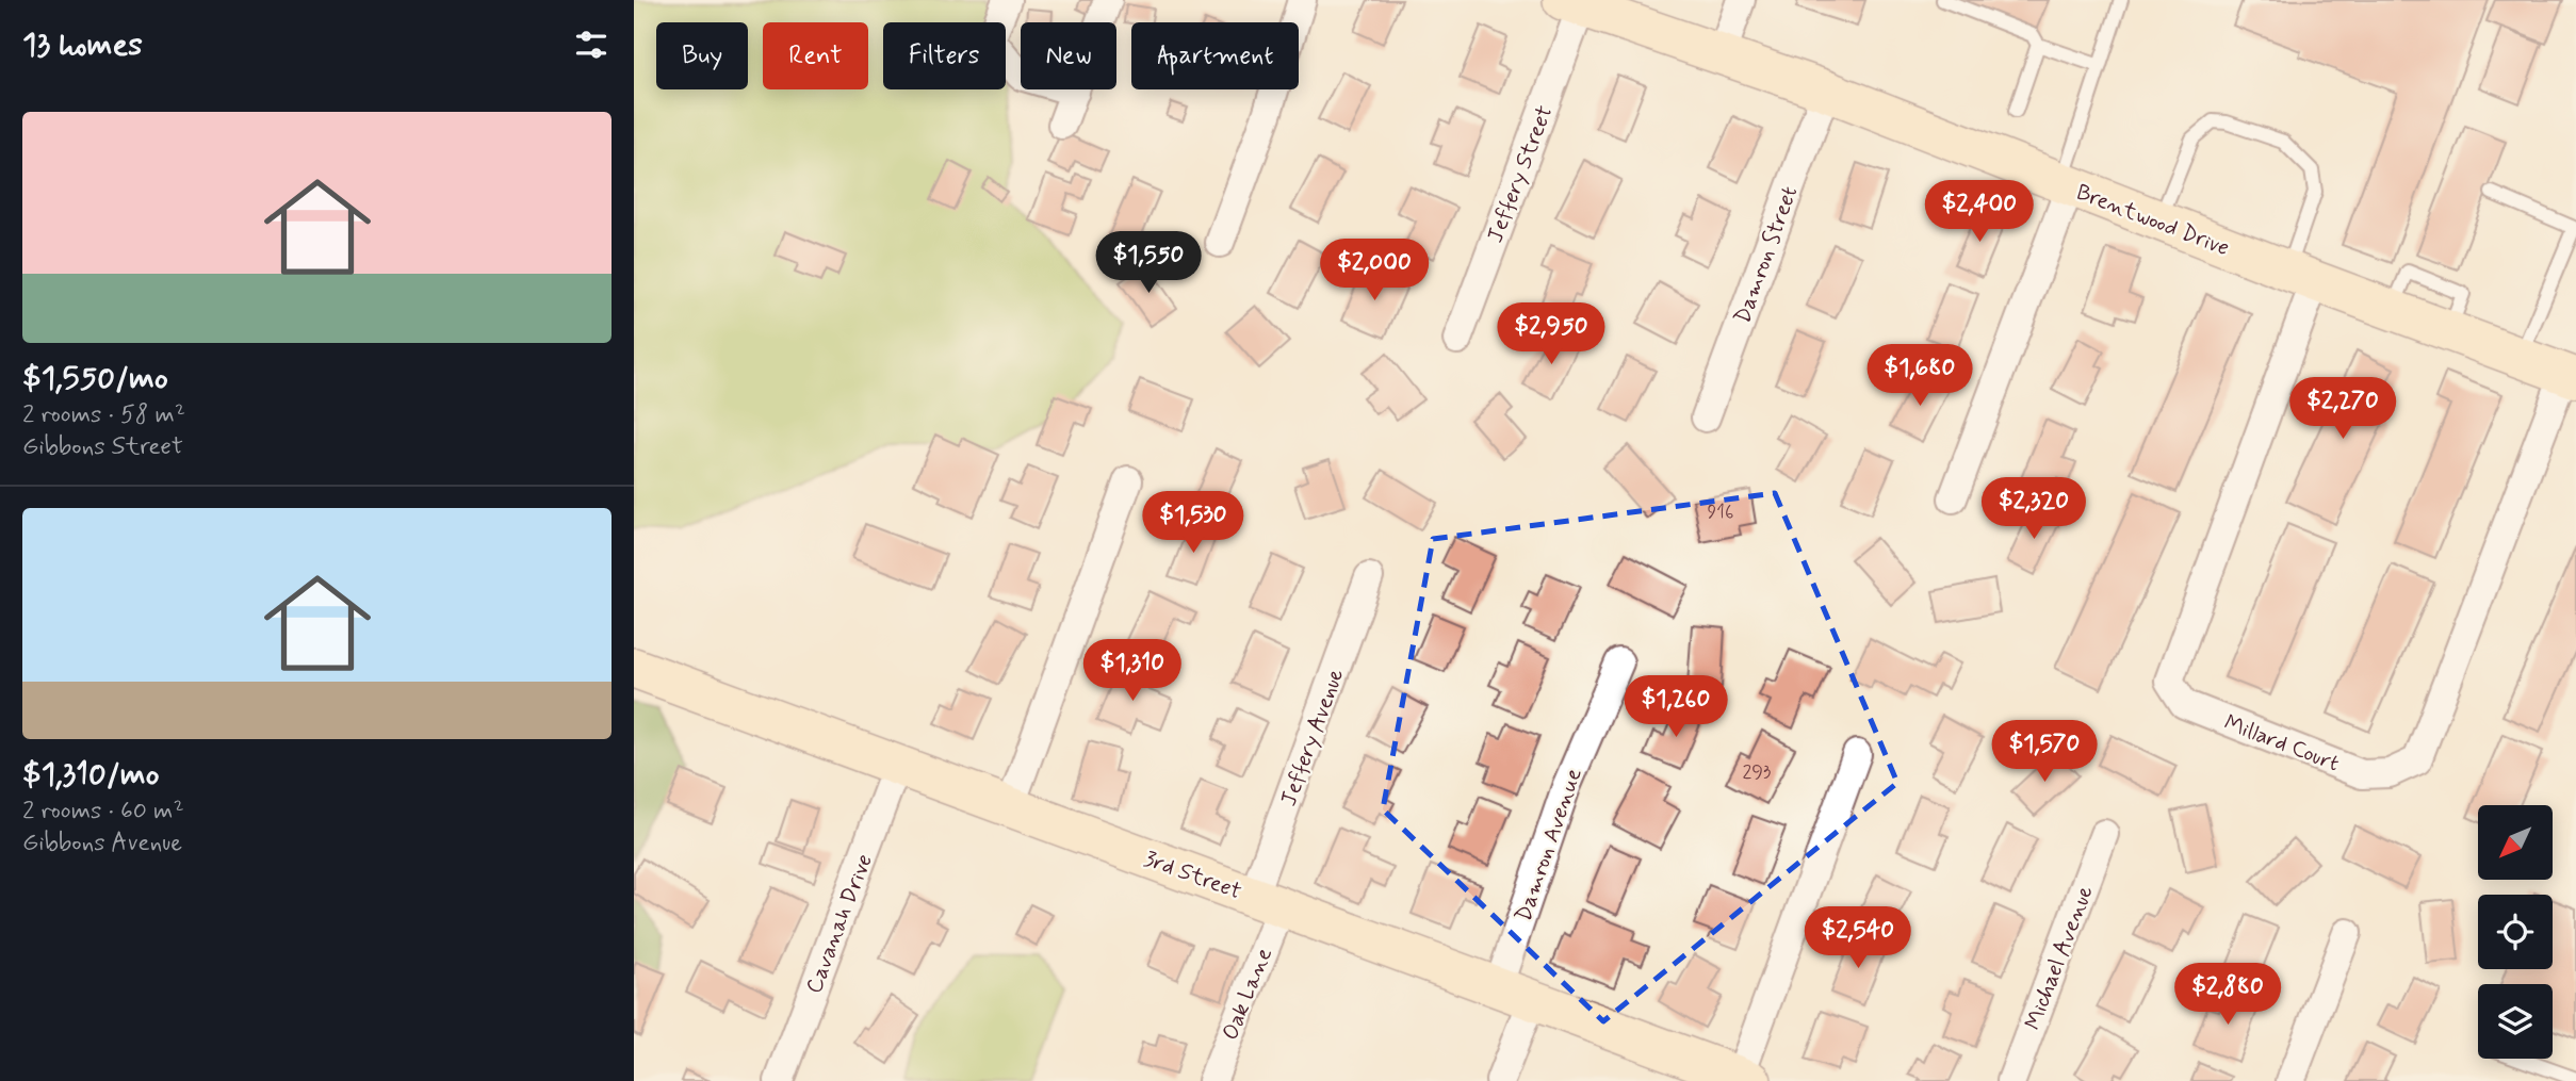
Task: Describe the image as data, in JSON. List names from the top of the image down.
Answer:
{
  "streets": {
    "street": [
      "Jeffery Street",
      "Brentwood Drive",
      "Damron Street",
      "Jeffery Avenue",
      "Millard Court",
      "Damron Avenue",
      "3rd Street",
      "Cavanah Drive",
      "Michael Avenue",
      "Oak Lane"
    ]
  },
  "crossings": [
    ["Jeffery Street", "Brentwood Drive"],
    ["Brentwood Drive", "Damron Street"],
    ["Brentwood Drive", "Millard Court"],
    ["Jeffery Avenue", "3rd Street"],
    ["Jeffery Avenue", "Oak Lane"],
    ["Damron Avenue", "3rd Street"],
    ["3rd Street", "Cavanah Drive"],
    ["3rd Street", "Oak Lane"]
  ],
  "house_numbers": ["916", "293"],
  "north": "bottom left",
  "page": {
    "heading": "13 homes",
    "chip": [
      "Buy",
      "Rent",
      "Filters",
      "New",
      "Apartment"
    ],
    "list": [
      {
        "name": "$1,550/mo",
        "note": "2 rooms · 58 m² · Gibbons Street"
      },
      {
        "name": "$1,310/mo",
        "note": "2 rooms · 60 m² · Gibbons Avenue"
      }
    ],
    "price": [
      "$2,400",
      "$1,550",
      "$2,000",
      "$2,950",
      "$1,680",
      "$2,270",
      "$2,320",
      "$1,530",
      "$1,310",
      "$1,260",
      "$1,570",
      "$2,540",
      "$2,880"
    ]
  }
}
